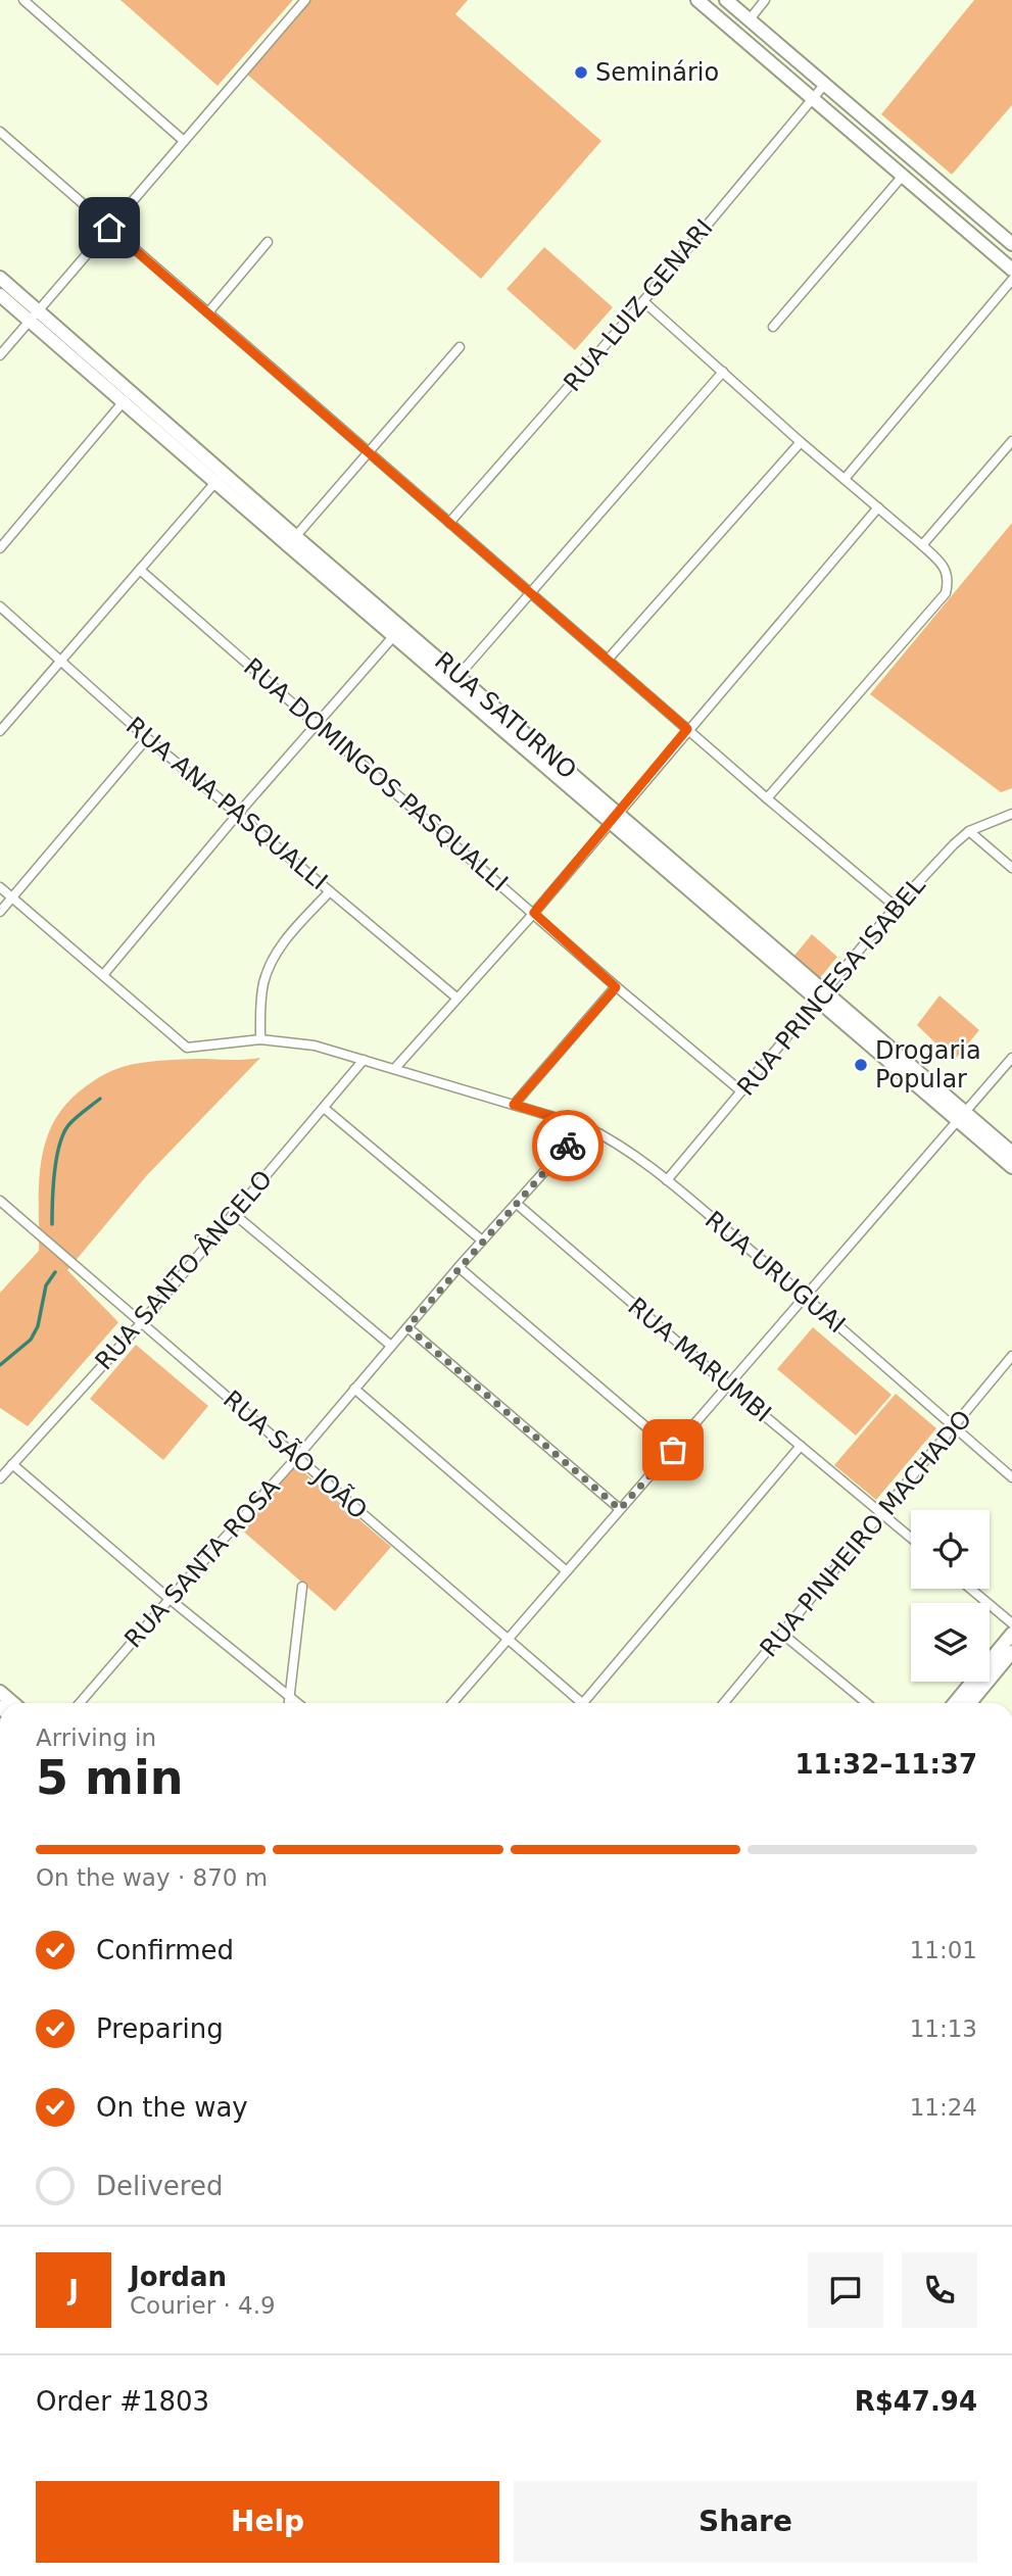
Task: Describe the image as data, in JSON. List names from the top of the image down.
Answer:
{
  "streets": {
    "street": [
      "RUA LUIZ GENARI",
      "RUA SATURNO",
      "RUA DOMINGOS PASQUALLI",
      "RUA ANA PASQUALLI",
      "RUA PRINCESA ISABEL",
      "RUA SANTO ÂNGELO",
      "RUA URUGUAI",
      "RUA MARUMBI",
      "RUA SÃO JOÃO",
      "RUA PINHEIRO MACHADO",
      "RUA SANTA ROSA"
    ]
  },
  "crossings": [
    ["RUA SATURNO", "RUA PRINCESA ISABEL"],
    ["RUA DOMINGOS PASQUALLI", "RUA PRINCESA ISABEL"],
    ["RUA PRINCESA ISABEL", "RUA URUGUAI"],
    ["RUA SANTO ÂNGELO", "RUA URUGUAI"],
    ["RUA SANTO ÂNGELO", "RUA SÃO JOÃO"],
    ["RUA URUGUAI", "RUA PINHEIRO MACHADO"],
    ["RUA URUGUAI", "RUA SANTA ROSA"],
    ["RUA MARUMBI", "RUA PINHEIRO MACHADO"],
    ["RUA MARUMBI", "RUA SANTA ROSA"],
    ["RUA SÃO JOÃO", "RUA SANTA ROSA"]
  ],
  "places": ["Seminário", "Drogaria Popular"],
  "page": {
    "heading": ["5 min", "Arriving in", "11:32–11:37"],
    "panel": [
      "Jordan",
      "Courier · 4.9",
      "Order #1803",
      "R$47.94"
    ],
    "bar": "On the way · 870 m",
    "list": [
      ["Confirmed", "11:01"],
      ["Preparing", "11:13"],
      ["On the way", "11:24"],
      "Delivered"
    ],
    "round": "J",
    "buttons": ["Help", "Share"]
  }
}
